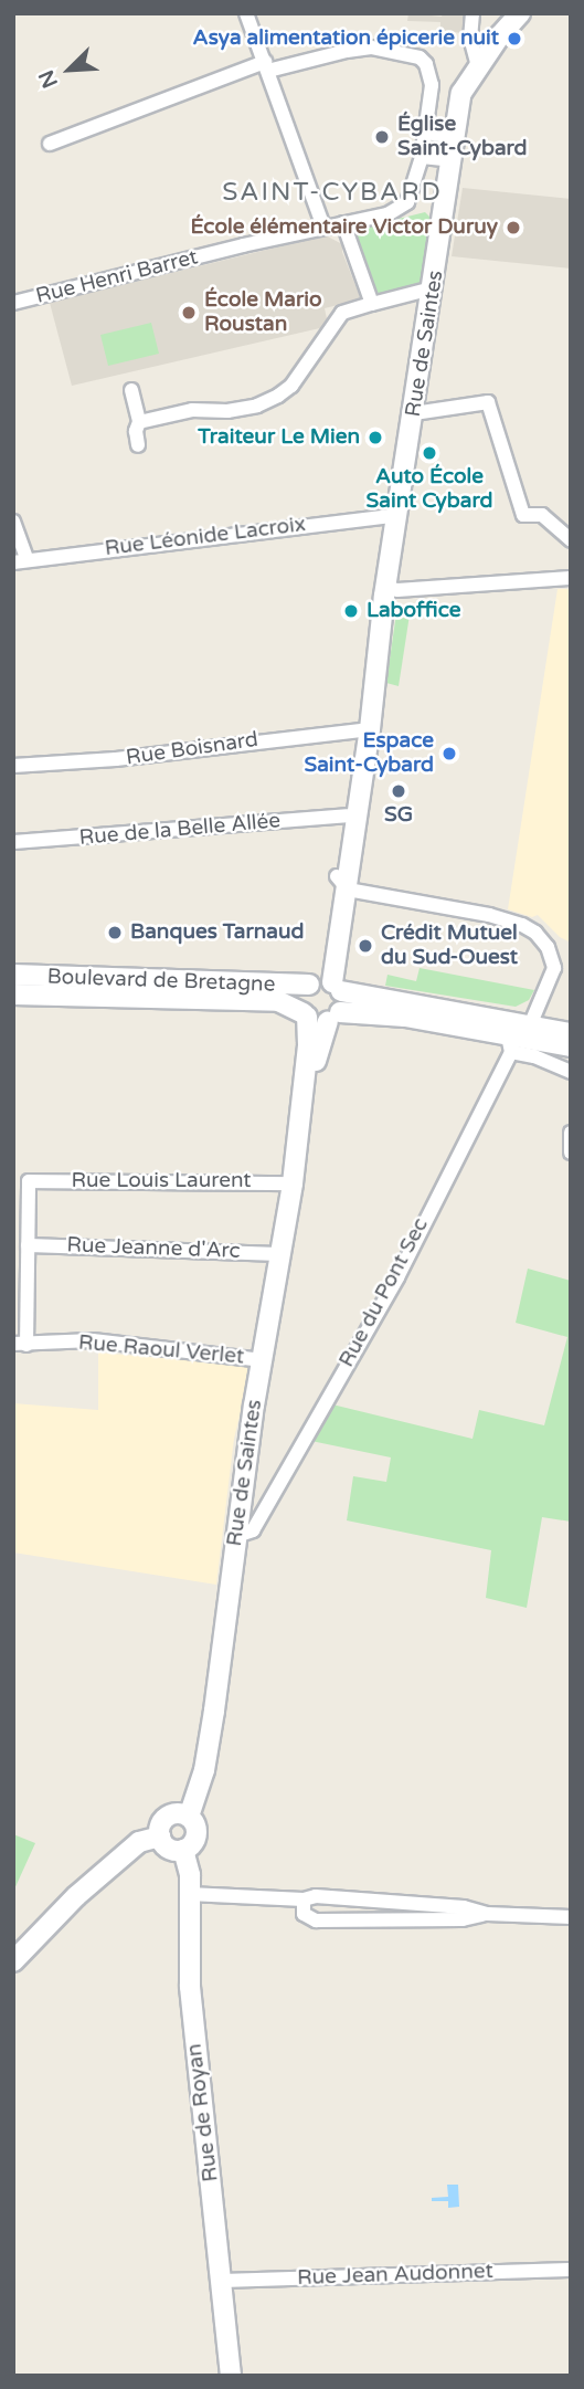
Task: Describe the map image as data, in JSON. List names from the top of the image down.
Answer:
{
  "streets": {
    "main road": ["Rue de Saintes", "Boulevard de Bretagne", "Rue de Royan"],
    "street": [
      "Rue Henri Barret",
      "Rue Léonide Lacroix",
      "Rue Boisnard",
      "Rue de la Belle Allée",
      "Rue Louis Laurent",
      "Rue Jeanne d'Arc",
      "Rue du Pont Sec",
      "Rue Raoul Verlet",
      "Rue Jean Audonnet"
    ]
  },
  "crossings": [
    ["Rue de Saintes", "Rue Léonide Lacroix"],
    ["Rue de Saintes", "Rue Boisnard"],
    ["Rue de Saintes", "Rue de la Belle Allée"],
    ["Rue de Saintes", "Boulevard de Bretagne"],
    ["Rue de Saintes", "Rue Louis Laurent"],
    ["Rue de Saintes", "Rue Jeanne d'Arc"],
    ["Rue de Saintes", "Rue du Pont Sec"],
    ["Rue de Saintes", "Rue Raoul Verlet"],
    ["Rue de Saintes", "Rue de Royan"],
    ["Boulevard de Bretagne", "Rue du Pont Sec"],
    ["Rue Louis Laurent", "Rue Jeanne d'Arc"],
    ["Rue de Royan", "Rue Jean Audonnet"]
  ],
  "districts": ["SAINT-CYBARD"],
  "places": [
    "Asya alimentation épicerie nuit",
    "Église Saint-Cybard",
    "École élémentaire Victor Duruy",
    "École Mario Roustan",
    "Traiteur Le Mien",
    "Auto École Saint Cybard",
    "Laboffice",
    "Espace Saint-Cybard",
    "SG",
    "Banques Tarnaud",
    "Crédit Mutuel du Sud-Ouest"
  ],
  "north": "bottom left"
}
